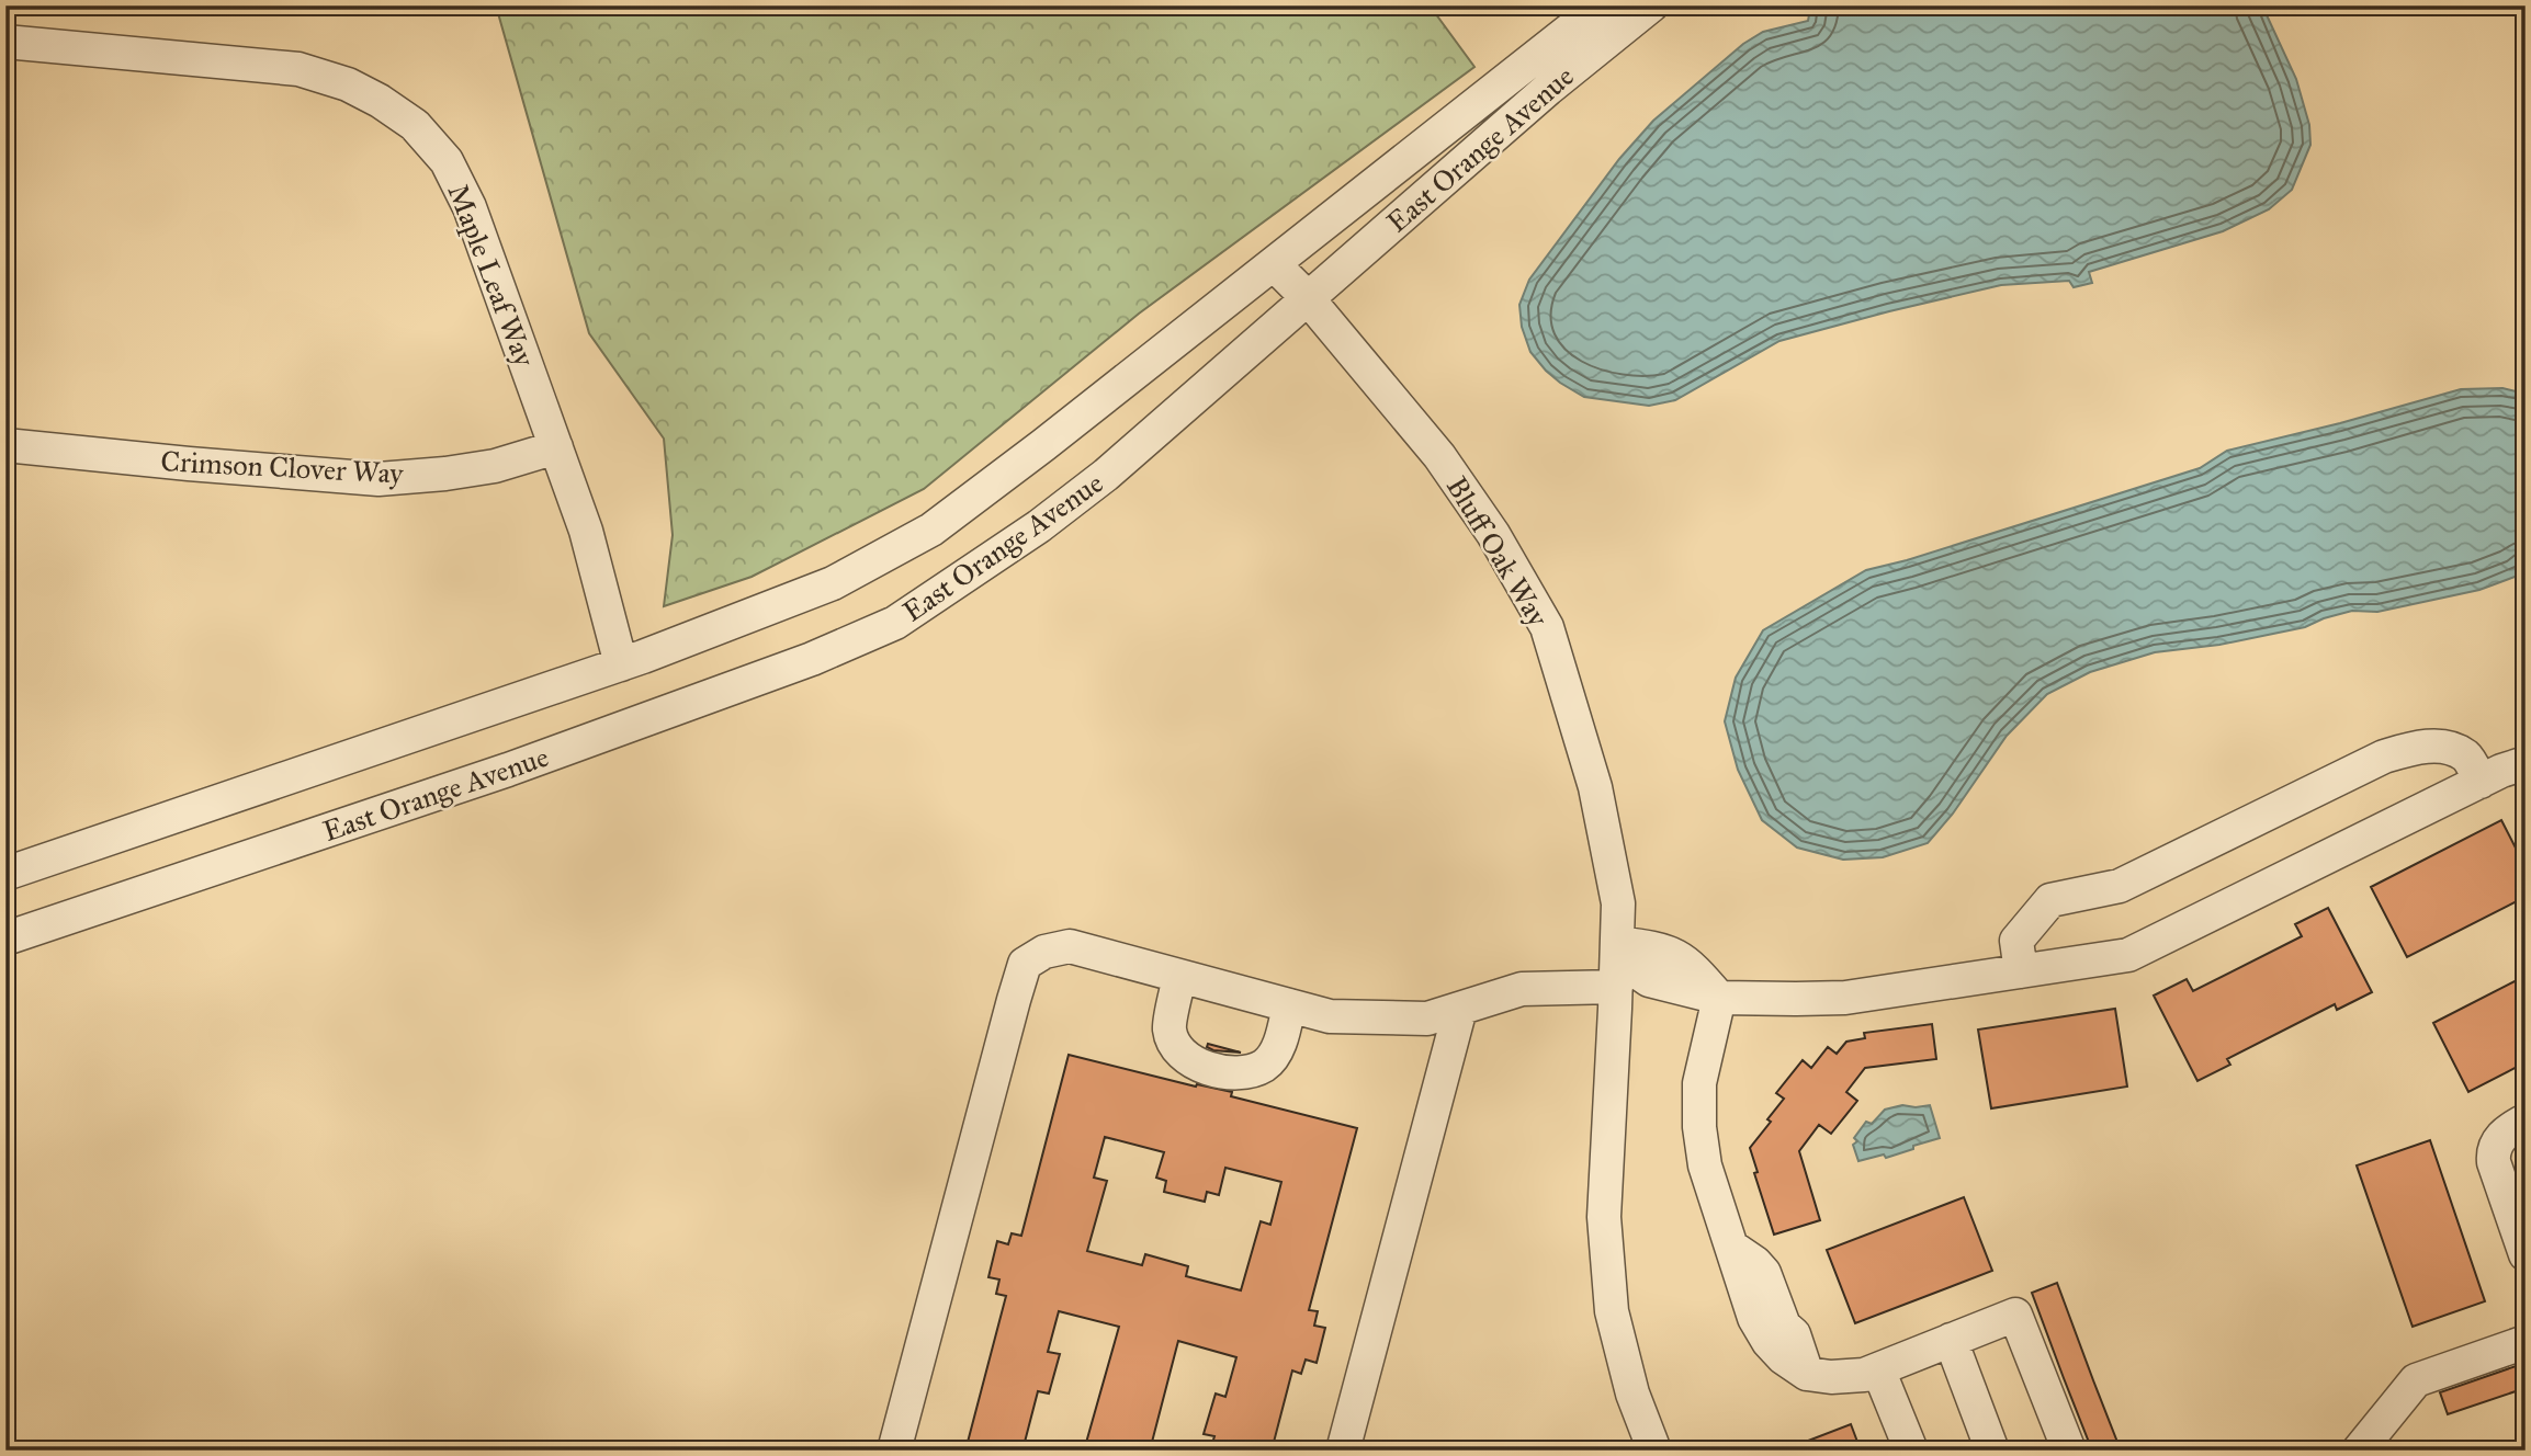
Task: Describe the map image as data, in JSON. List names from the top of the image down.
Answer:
{
  "streets": {
    "street": [
      "East Orange Avenue",
      "Maple Leaf Way",
      "Crimson Clover Way",
      "Bluff Oak Way"
    ]
  },
  "crossings": [
    ["East Orange Avenue", "Maple Leaf Way"],
    ["East Orange Avenue", "Bluff Oak Way"],
    ["Maple Leaf Way", "Crimson Clover Way"]
  ]
}
